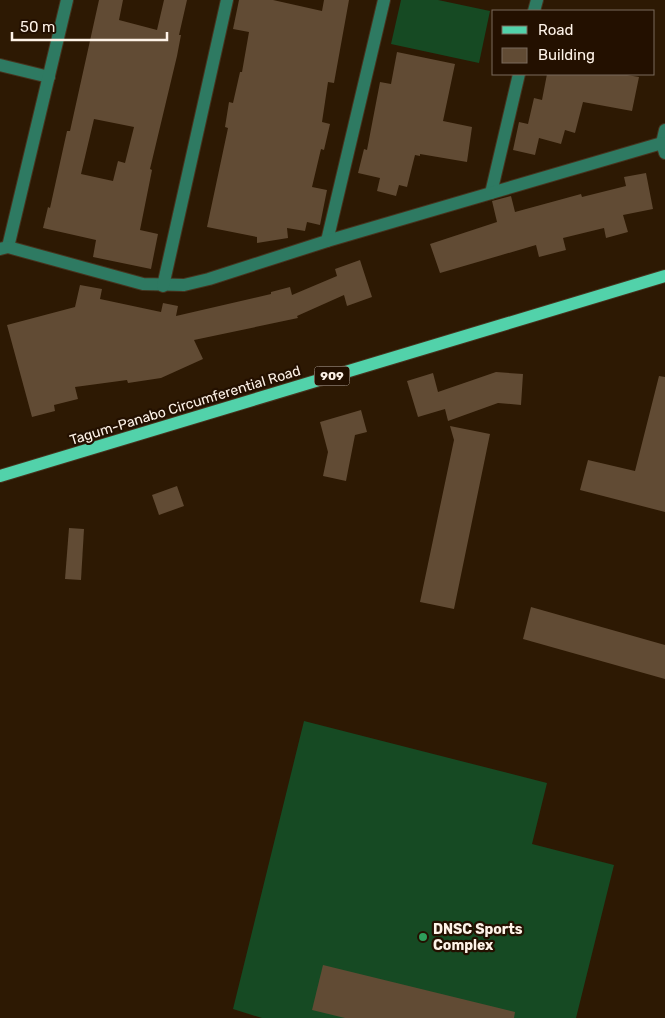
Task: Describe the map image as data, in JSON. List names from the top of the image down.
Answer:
{
  "streets": {
    "main road": ["909", "Tagum-Panabo Circumferential Road"]
  },
  "places": ["DNSC Sports Complex"],
  "legend": ["Road", "Building"],
  "scale_bar": "50 m"
}
